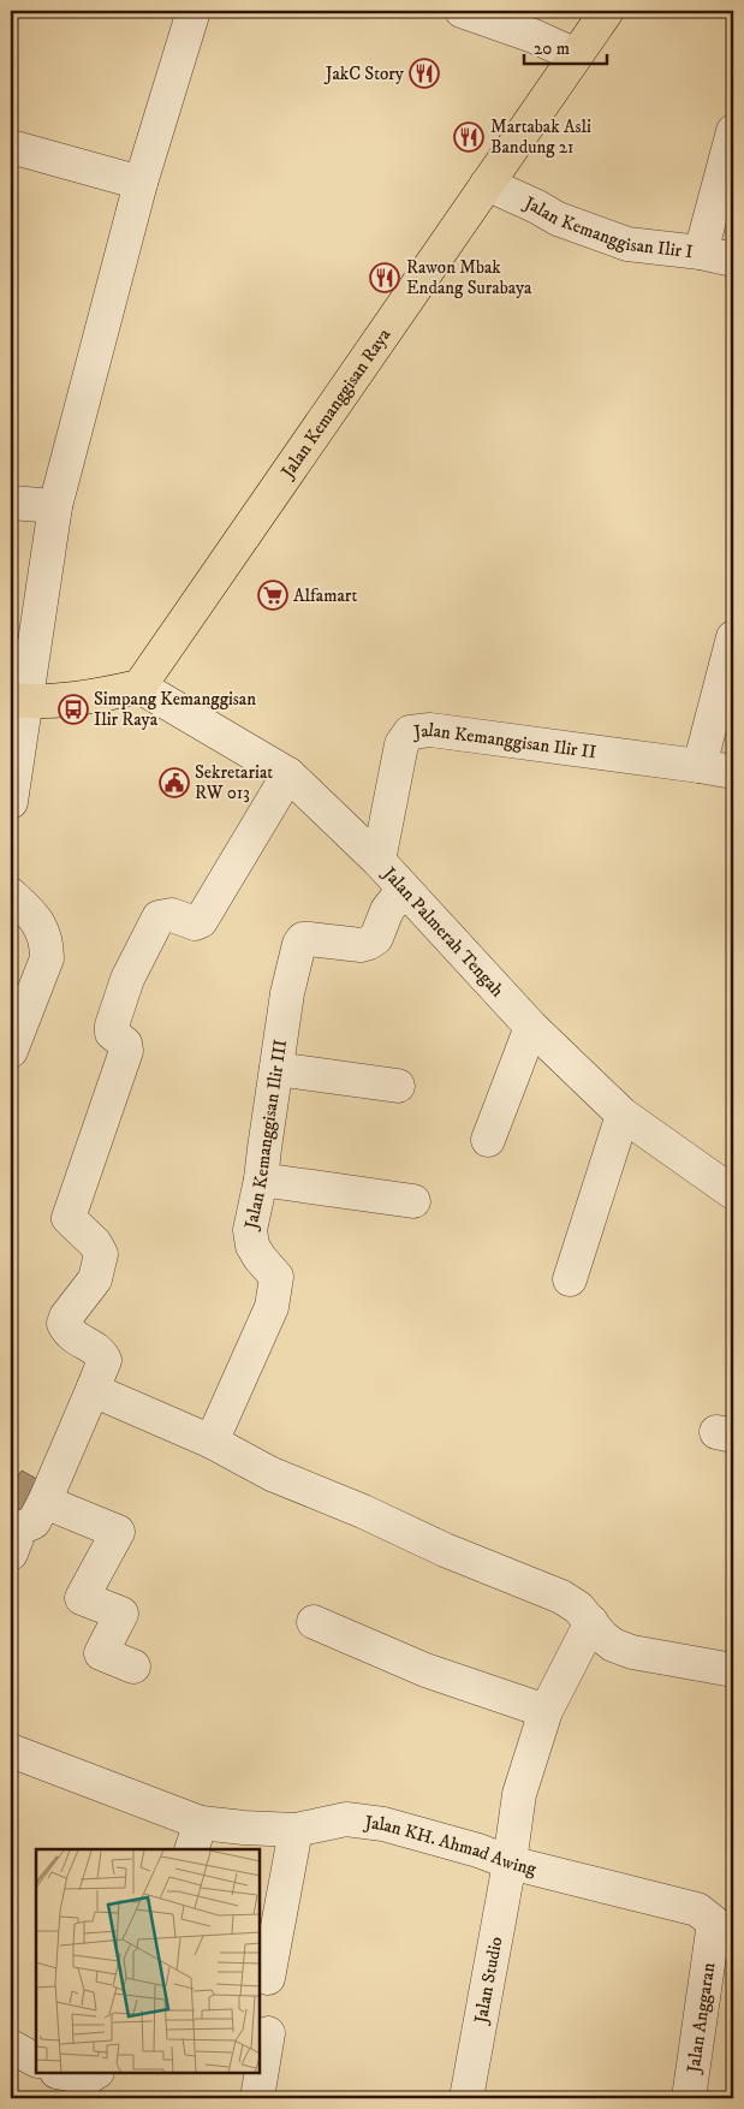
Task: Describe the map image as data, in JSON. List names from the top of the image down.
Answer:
{
  "streets": {
    "main road": ["Jalan Kemanggisan Raya"],
    "street": [
      "Jalan Kemanggisan Ilir I",
      "Jalan Kemanggisan Ilir II",
      "Jalan Palmerah Tengah",
      "Jalan Kemanggisan Ilir III",
      "Jalan KH. Ahmad Awing",
      "Jalan Studio",
      "Jalan Anggaran"
    ]
  },
  "crossings": [
    ["Jalan Kemanggisan Ilir I", "Jalan Kemanggisan Raya"],
    ["Jalan Kemanggisan Raya", "Jalan Palmerah Tengah"],
    ["Jalan Kemanggisan Ilir II", "Jalan Palmerah Tengah"],
    ["Jalan Palmerah Tengah", "Jalan Kemanggisan Ilir III"],
    ["Jalan KH. Ahmad Awing", "Jalan Studio"],
    ["Jalan KH. Ahmad Awing", "Jalan Anggaran"]
  ],
  "places": {
    "restaurant": ["JakC Story", "Martabak Asli Bandung 21", "Rawon Mbak Endang Surabaya"],
    "supermarket": ["Alfamart"],
    "bus stop": ["Simpang Kemanggisan Ilir Raya"],
    "public building": ["Sekretariat RW 013"]
  },
  "scale_bar": "20 m"
}
